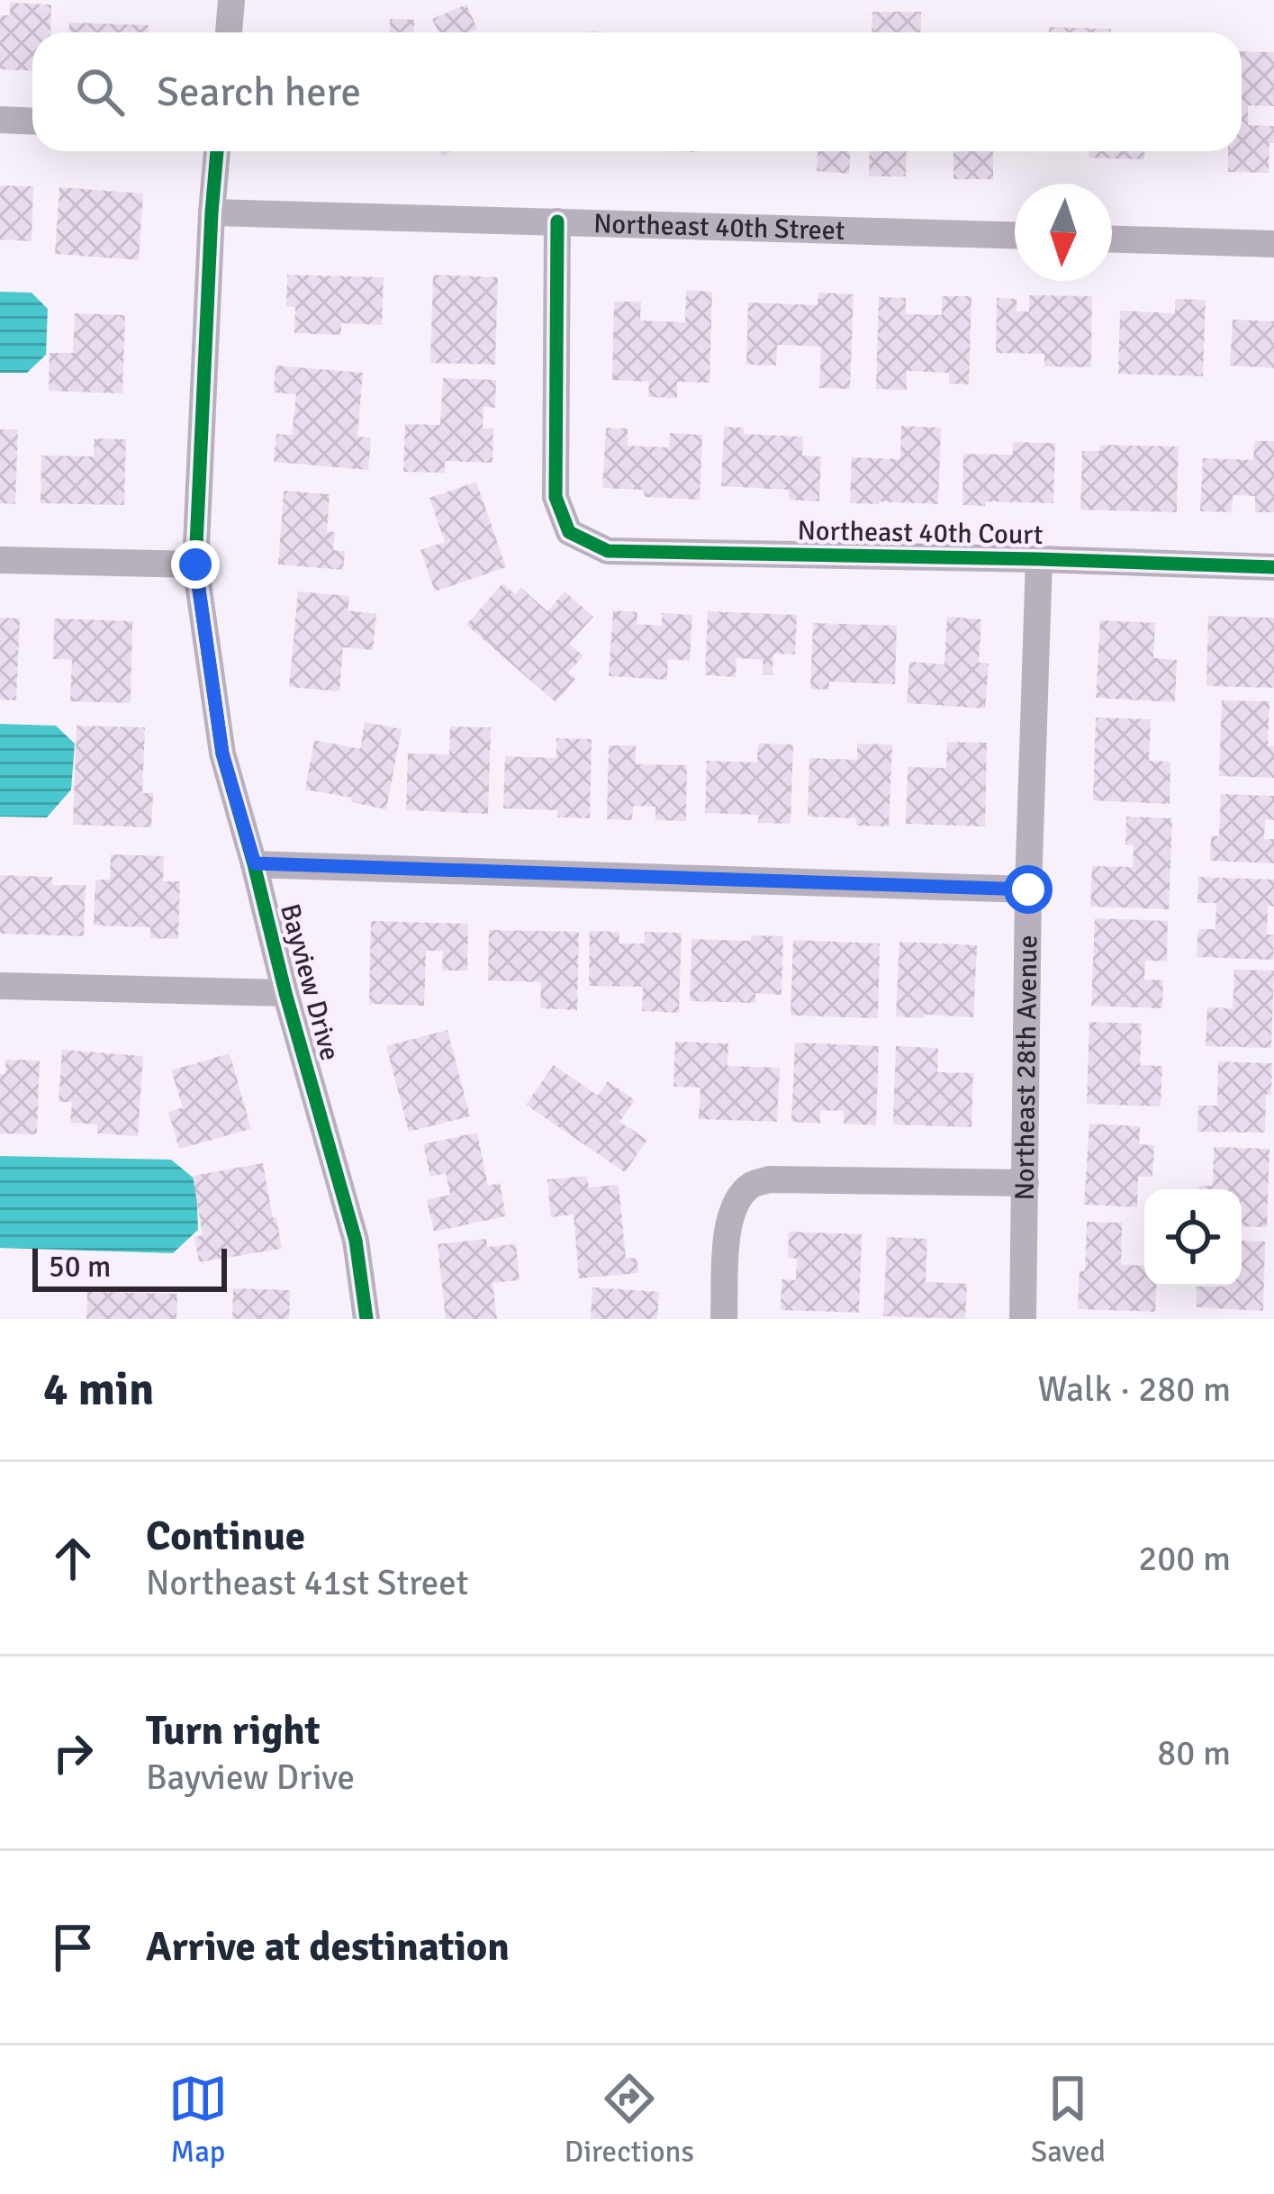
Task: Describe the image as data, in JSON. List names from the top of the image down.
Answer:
{
  "streets": {
    "street": [
      "Northeast 40th Street",
      "Northeast 40th Court",
      "Bayview Drive",
      "Northeast 28th Avenue"
    ]
  },
  "crossings": [
    ["Northeast 40th Street", "Northeast 40th Court"],
    ["Northeast 40th Street", "Bayview Drive"],
    ["Northeast 40th Court", "Northeast 28th Avenue"]
  ],
  "scale_bar": "50 m",
  "north": "bottom",
  "page": {
    "search": "Search here",
    "scale": "50 m",
    "heading": ["4 min", "Walk · 280 m"],
    "list": [
      ["Continue", "Northeast 41st Street", "200 m"],
      ["Turn right", "Bayview Drive", "80 m"],
      "Arrive at destination"
    ],
    "nav": ["Map", "Directions", "Saved"]
  }
}
